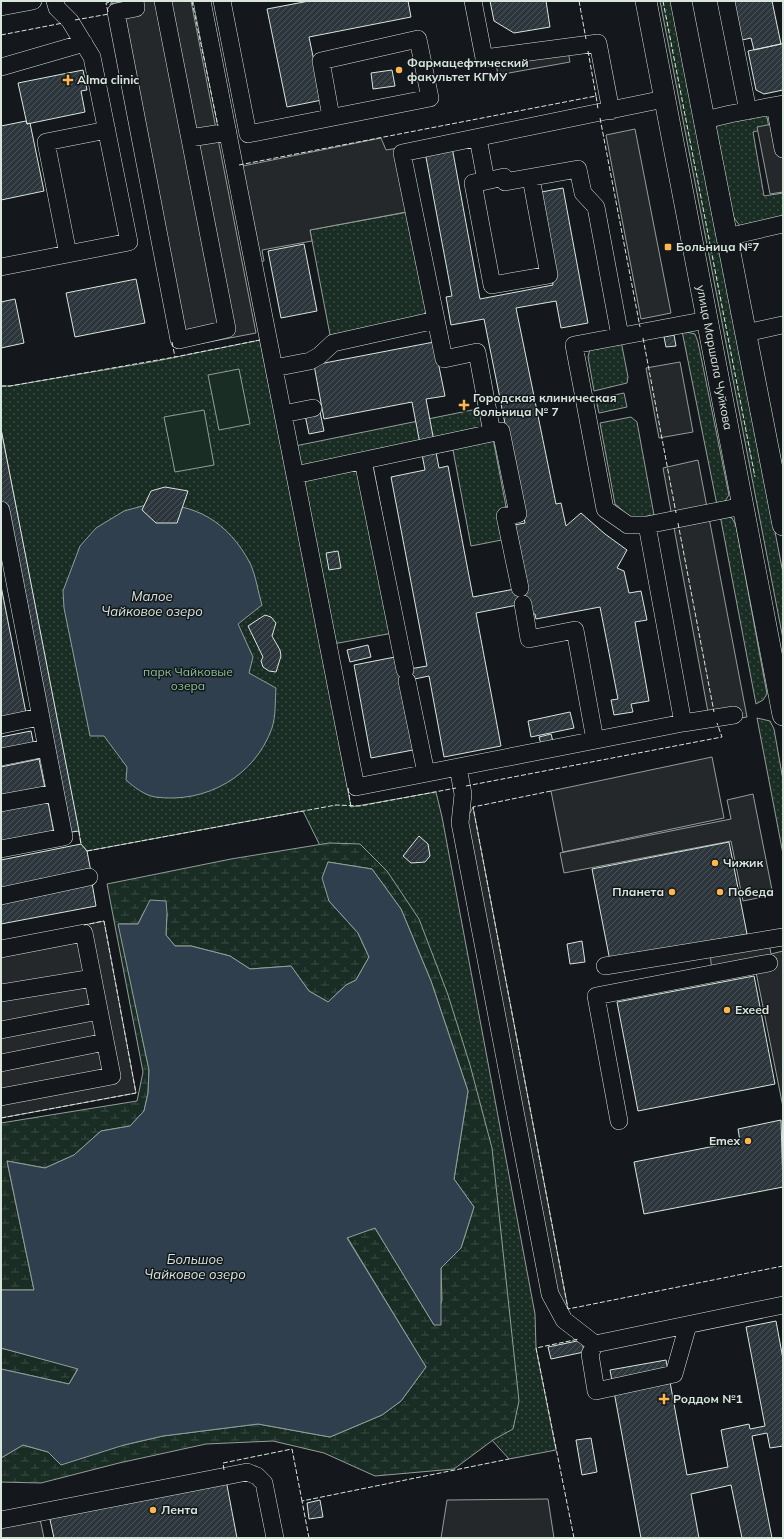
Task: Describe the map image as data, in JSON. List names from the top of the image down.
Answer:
{
  "streets": {
    "main road": ["улица Маршала Чуйкова"]
  },
  "water": ["Малое Чайковое озеро", "Большое Чайковое озеро"],
  "parks": ["парк Чайковые озера"],
  "places": {
    "other": [
      "Фармацефтический факультет КГМУ",
      "Чижик",
      "Планета",
      "Победа",
      "Exeed",
      "Emex",
      "Лента"
    ],
    "health": ["Alma clinic", "Городская клиническая больница № 7", "Роддом №1"],
    "transit": ["Больница №7"]
  }
}
